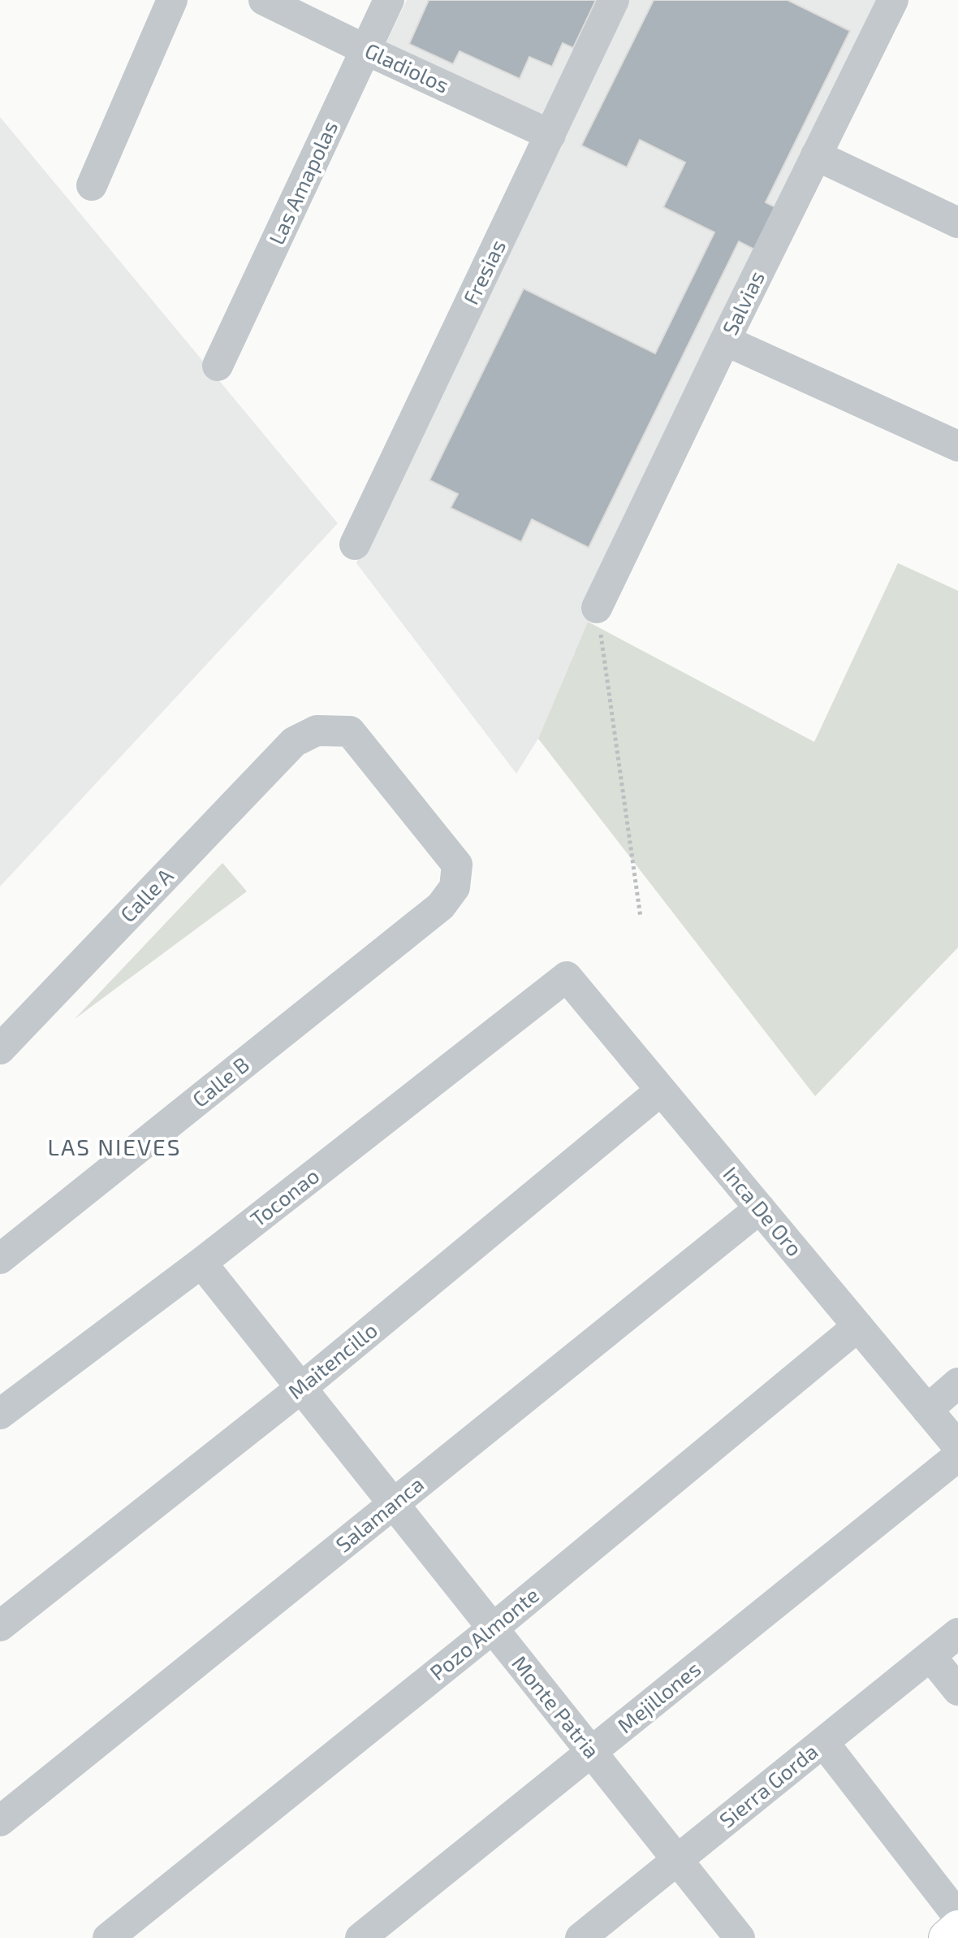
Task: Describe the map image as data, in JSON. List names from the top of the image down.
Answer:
{
  "streets": {
    "street": [
      "Gladiolos",
      "Las Amapolas",
      "Fresias",
      "Salvias",
      "Calle A",
      "Calle B",
      "Toconao",
      "Inca De Oro",
      "Maitencillo",
      "Salamanca",
      "Pozo Almonte",
      "Mejillones",
      "Monte Patria",
      "Sierra Gorda"
    ]
  },
  "crossings": [
    ["Gladiolos", "Las Amapolas"],
    ["Gladiolos", "Fresias"],
    ["Calle A", "Calle B"],
    ["Toconao", "Inca De Oro"],
    ["Toconao", "Monte Patria"],
    ["Inca De Oro", "Maitencillo"],
    ["Inca De Oro", "Salamanca"],
    ["Inca De Oro", "Pozo Almonte"],
    ["Maitencillo", "Monte Patria"],
    ["Salamanca", "Monte Patria"],
    ["Pozo Almonte", "Monte Patria"],
    ["Mejillones", "Monte Patria"],
    ["Monte Patria", "Sierra Gorda"]
  ],
  "districts": ["LAS NIEVES"]
}
